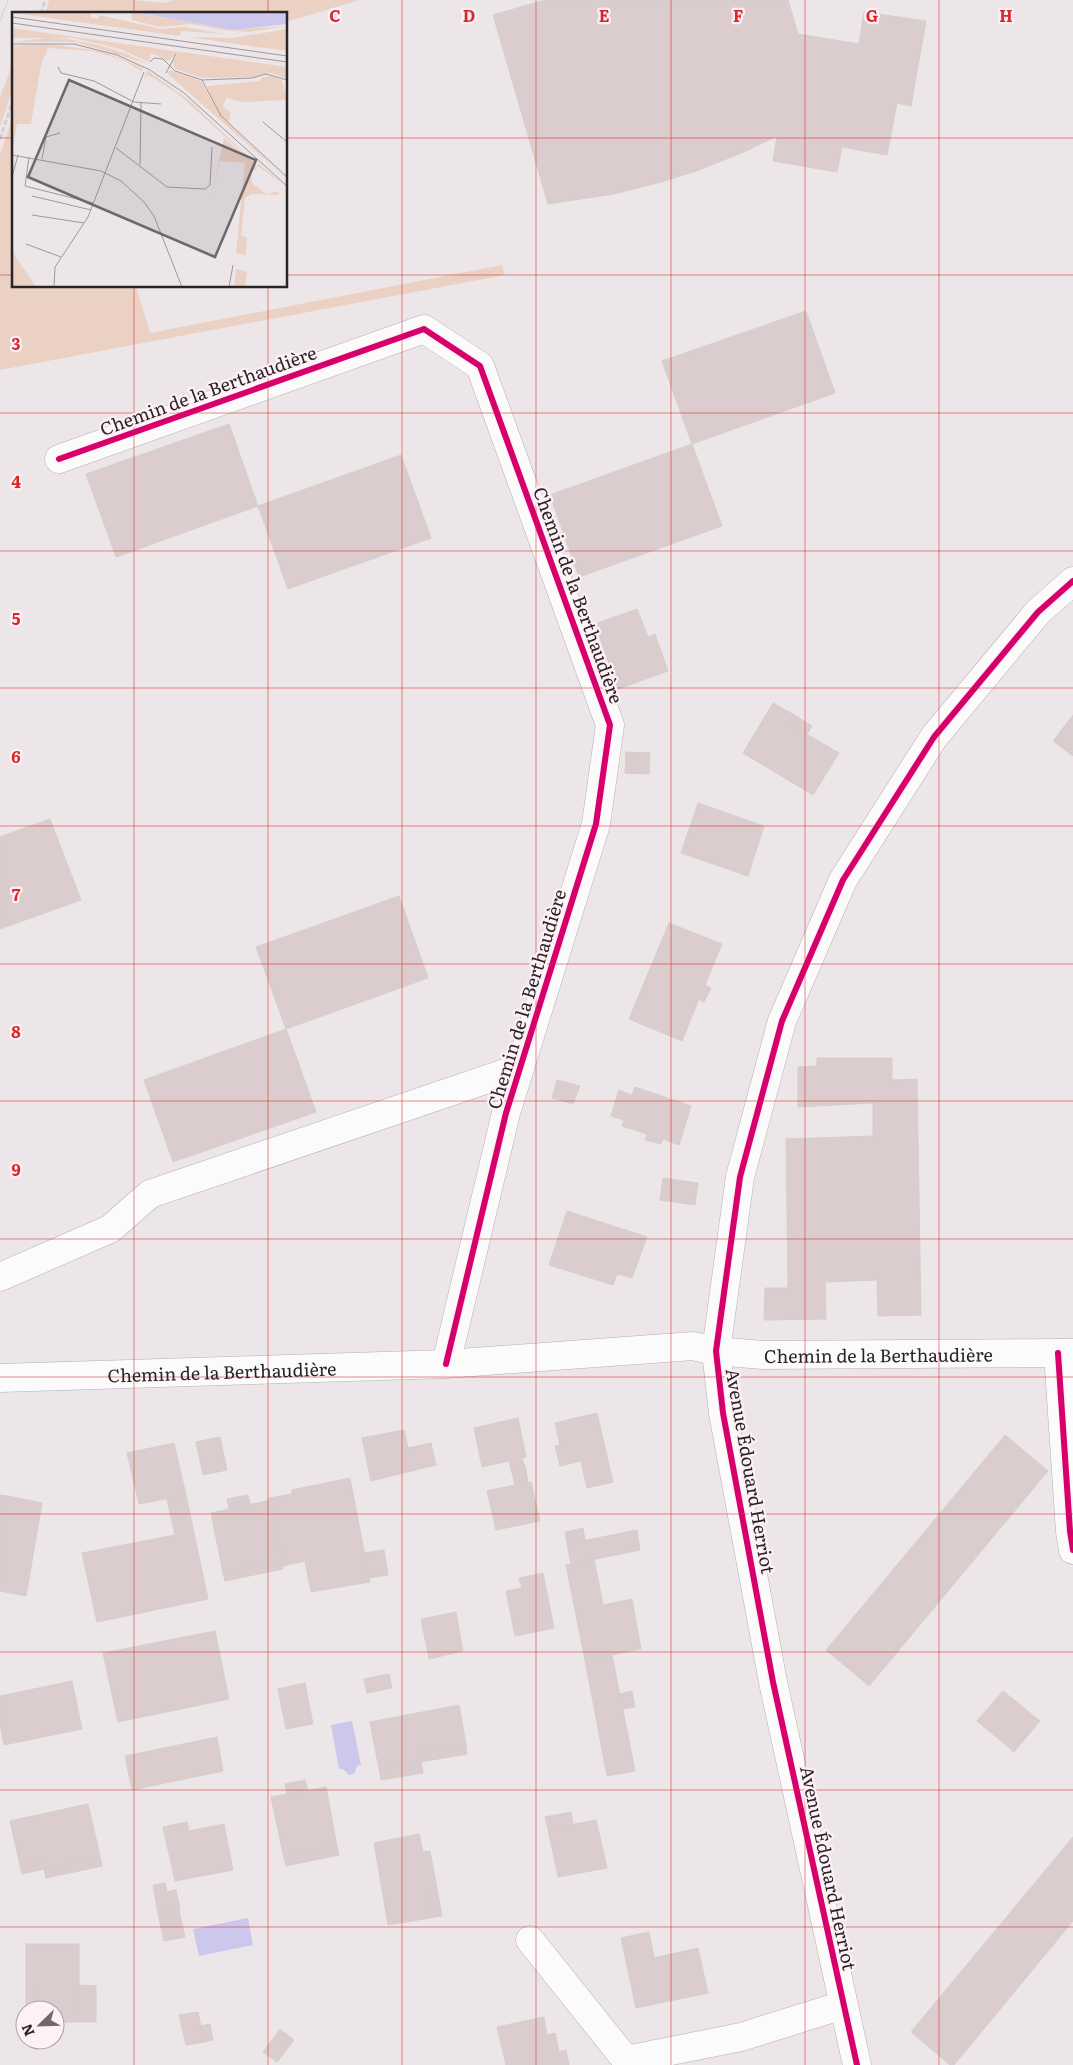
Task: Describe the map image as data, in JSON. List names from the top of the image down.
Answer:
{
  "streets": {
    "street": ["Chemin de la Berthaudière", "Avenue Édouard Herriot"]
  },
  "crossings": [
    ["Chemin de la Berthaudière", "Avenue Édouard Herriot"]
  ],
  "north": "bottom left",
  "grid": {
    "columns": [
      "C",
      "D",
      "E",
      "F",
      "G",
      "H"
    ],
    "rows": [
      "3",
      "4",
      "5",
      "6",
      "7",
      "8",
      "9"
    ]
  }
}
